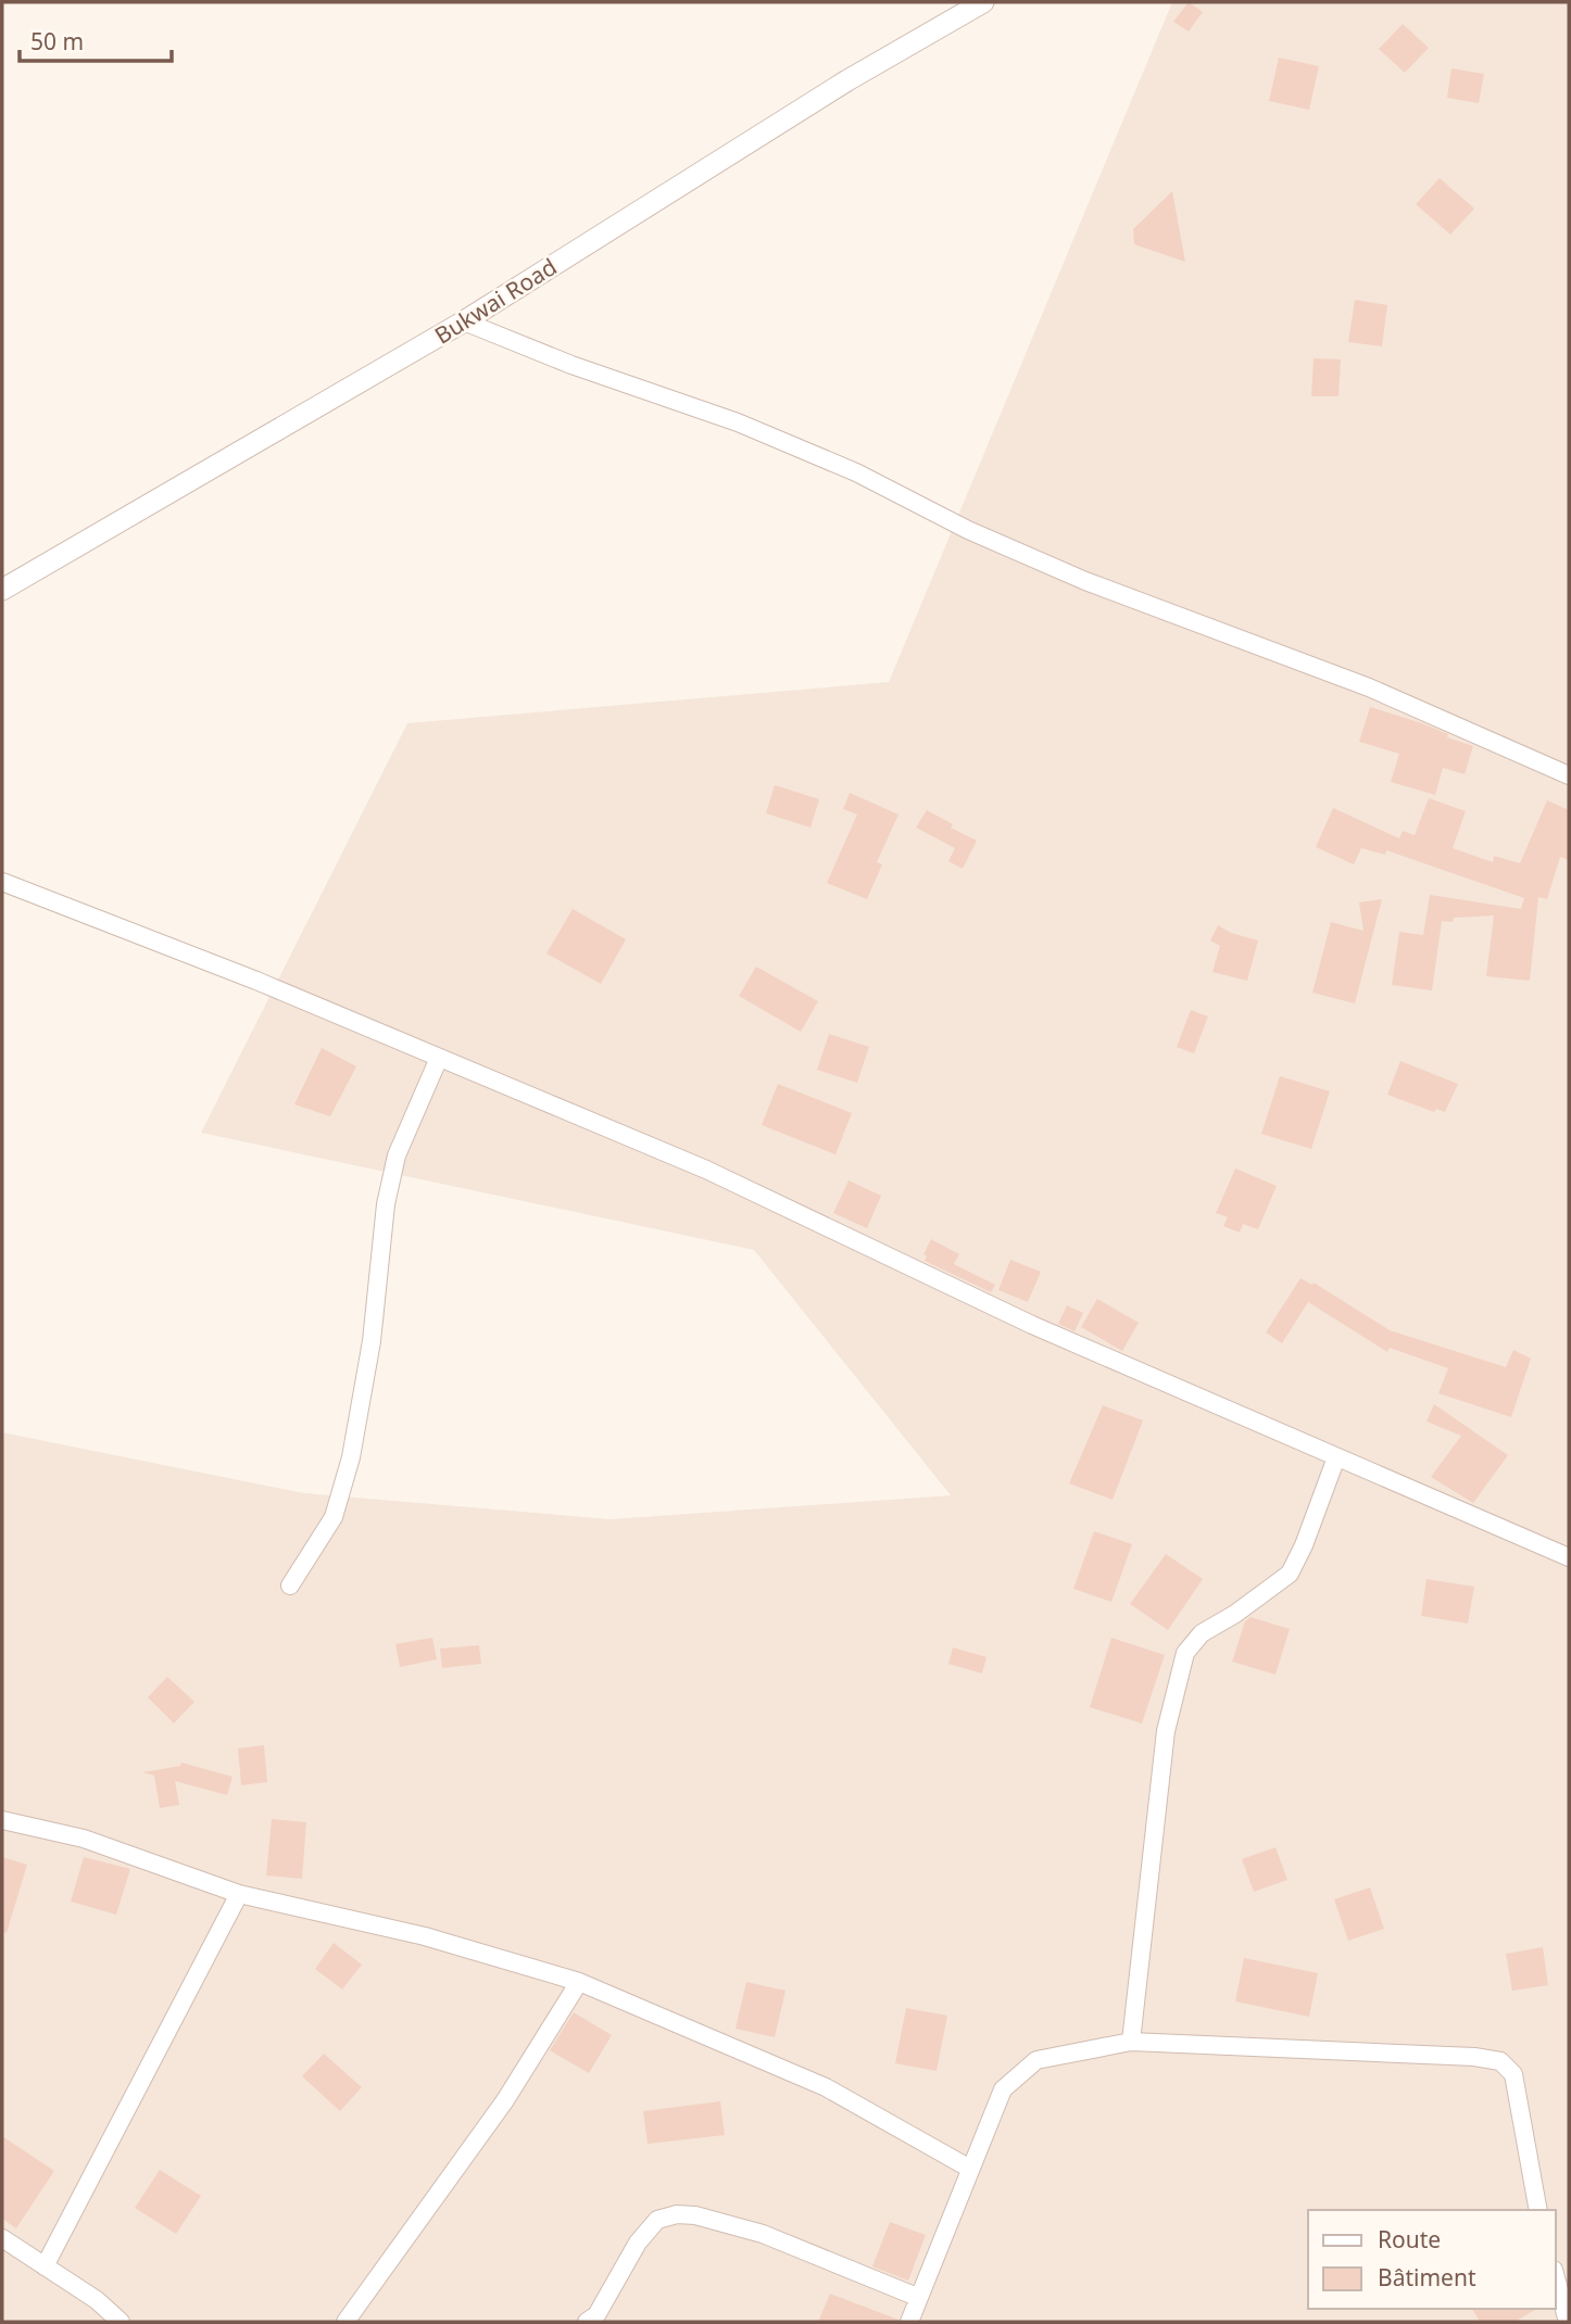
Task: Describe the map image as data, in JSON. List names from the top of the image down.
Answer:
{
  "streets": {
    "street": ["Bukwai Road"]
  },
  "legend": ["Route", "Bâtiment"],
  "scale_bar": "50 m"
}
